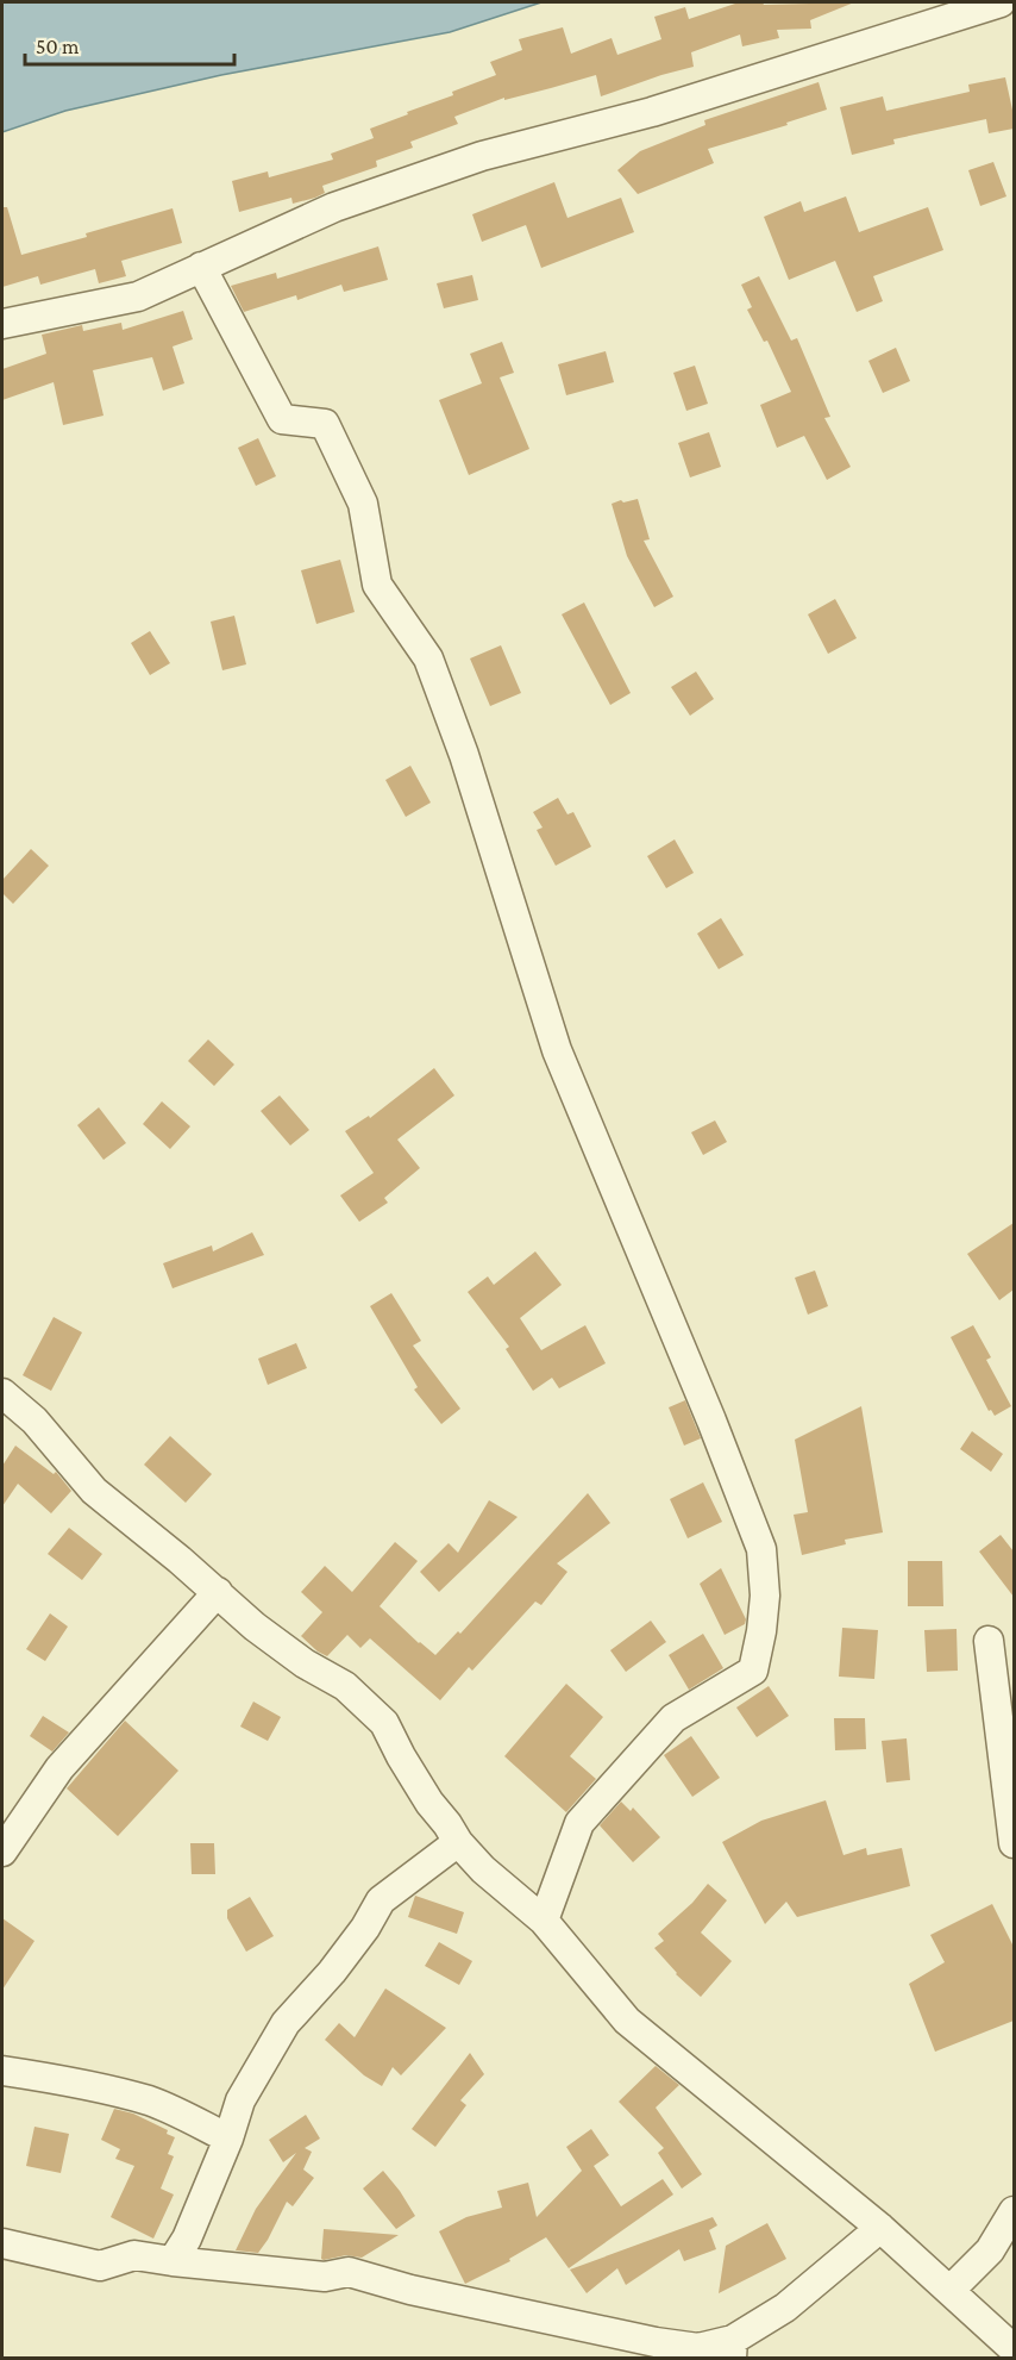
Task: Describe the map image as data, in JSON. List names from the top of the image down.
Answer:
{
  "scale_bar": "50 m"
}
